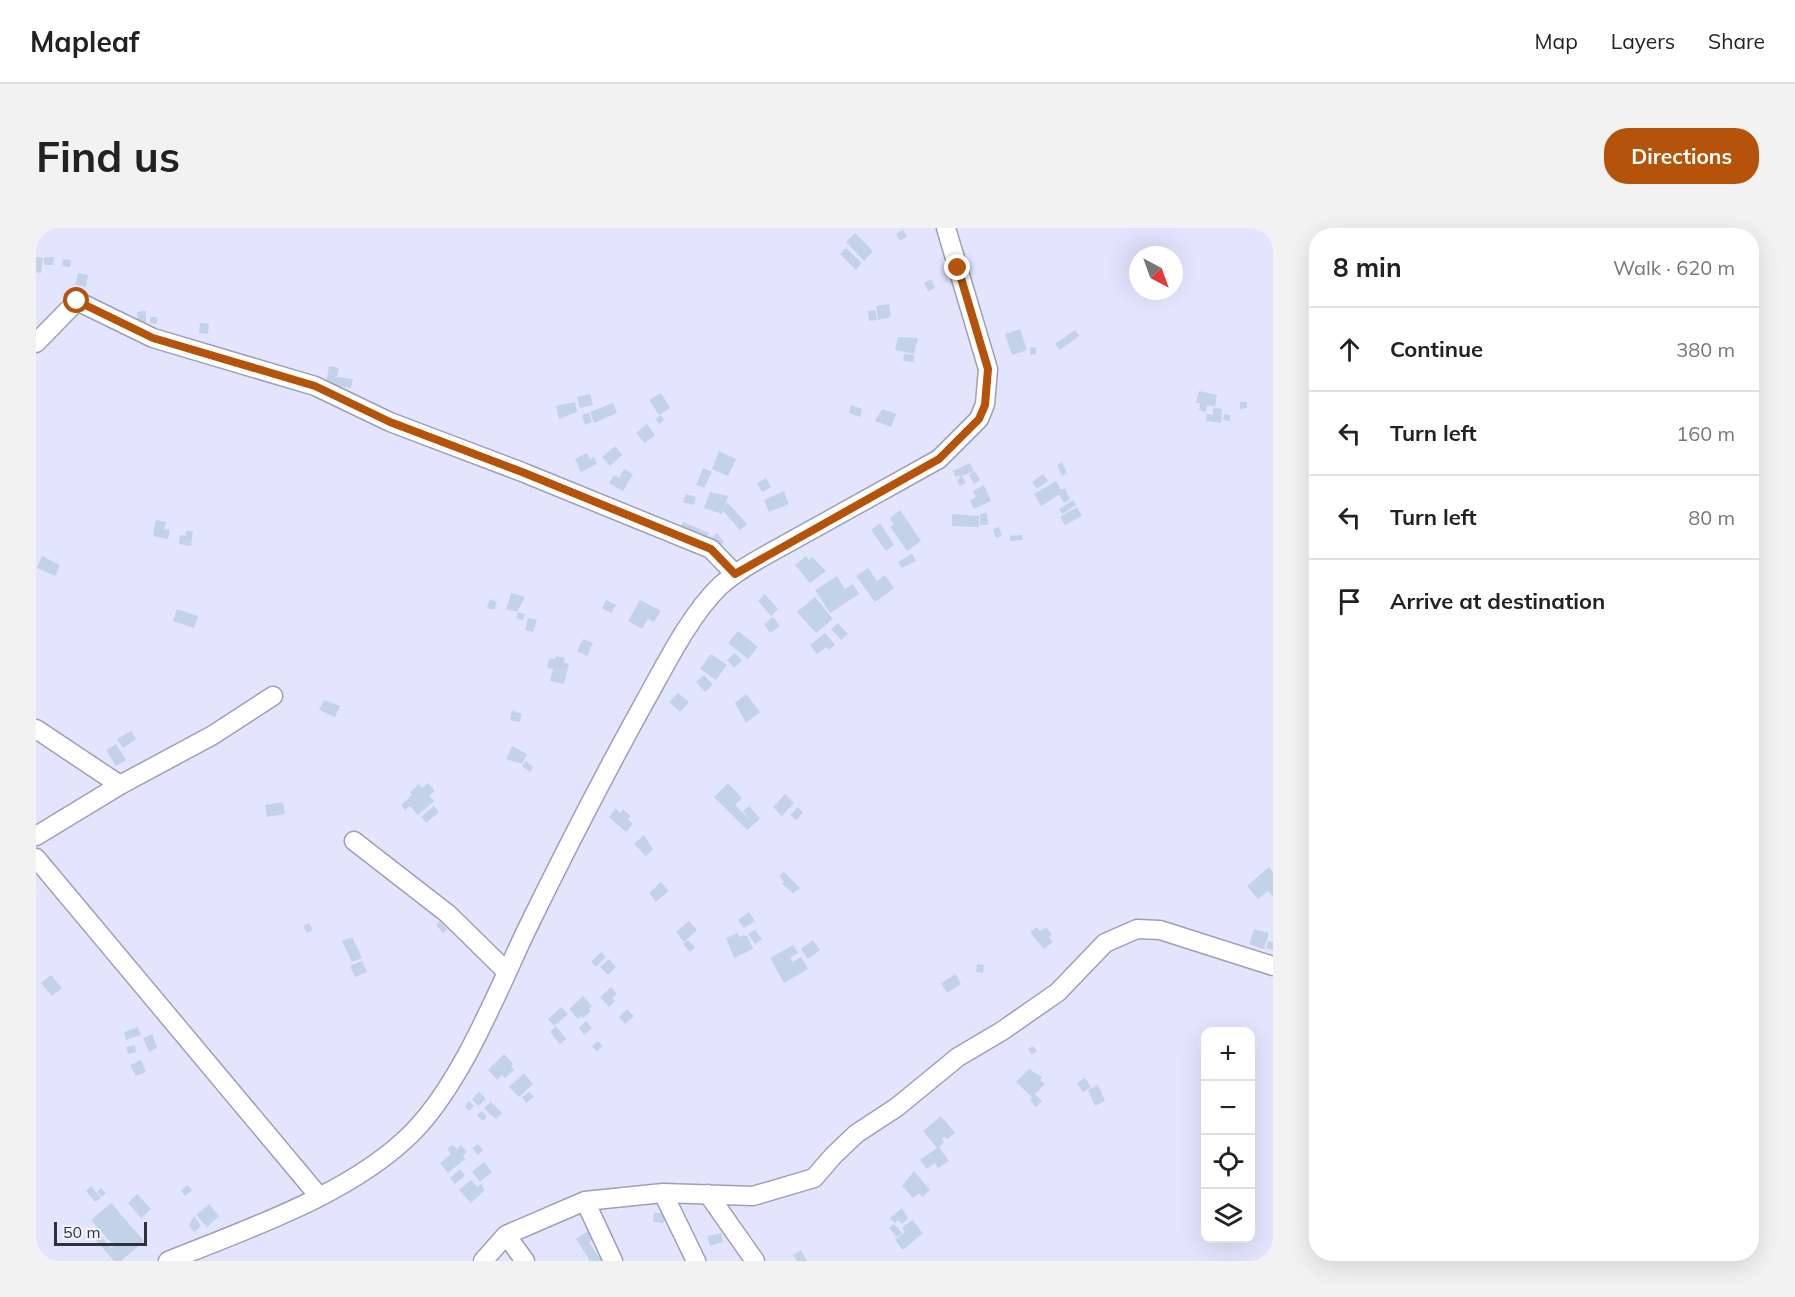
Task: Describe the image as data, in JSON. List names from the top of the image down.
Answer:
{
  "scale_bar": "50 m",
  "north": "bottom right",
  "page": {
    "header": "Mapleaf",
    "nav": ["Map", "Layers", "Share"],
    "buttons": "Directions",
    "title": "Find us",
    "heading": ["8 min", "Walk · 620 m"],
    "list": [
      ["Continue", "380 m"],
      ["Turn left", "160 m"],
      ["Turn left", "80 m"],
      "Arrive at destination"
    ],
    "map_buttons": ["+", "−"],
    "scale": "50 m"
  }
}
